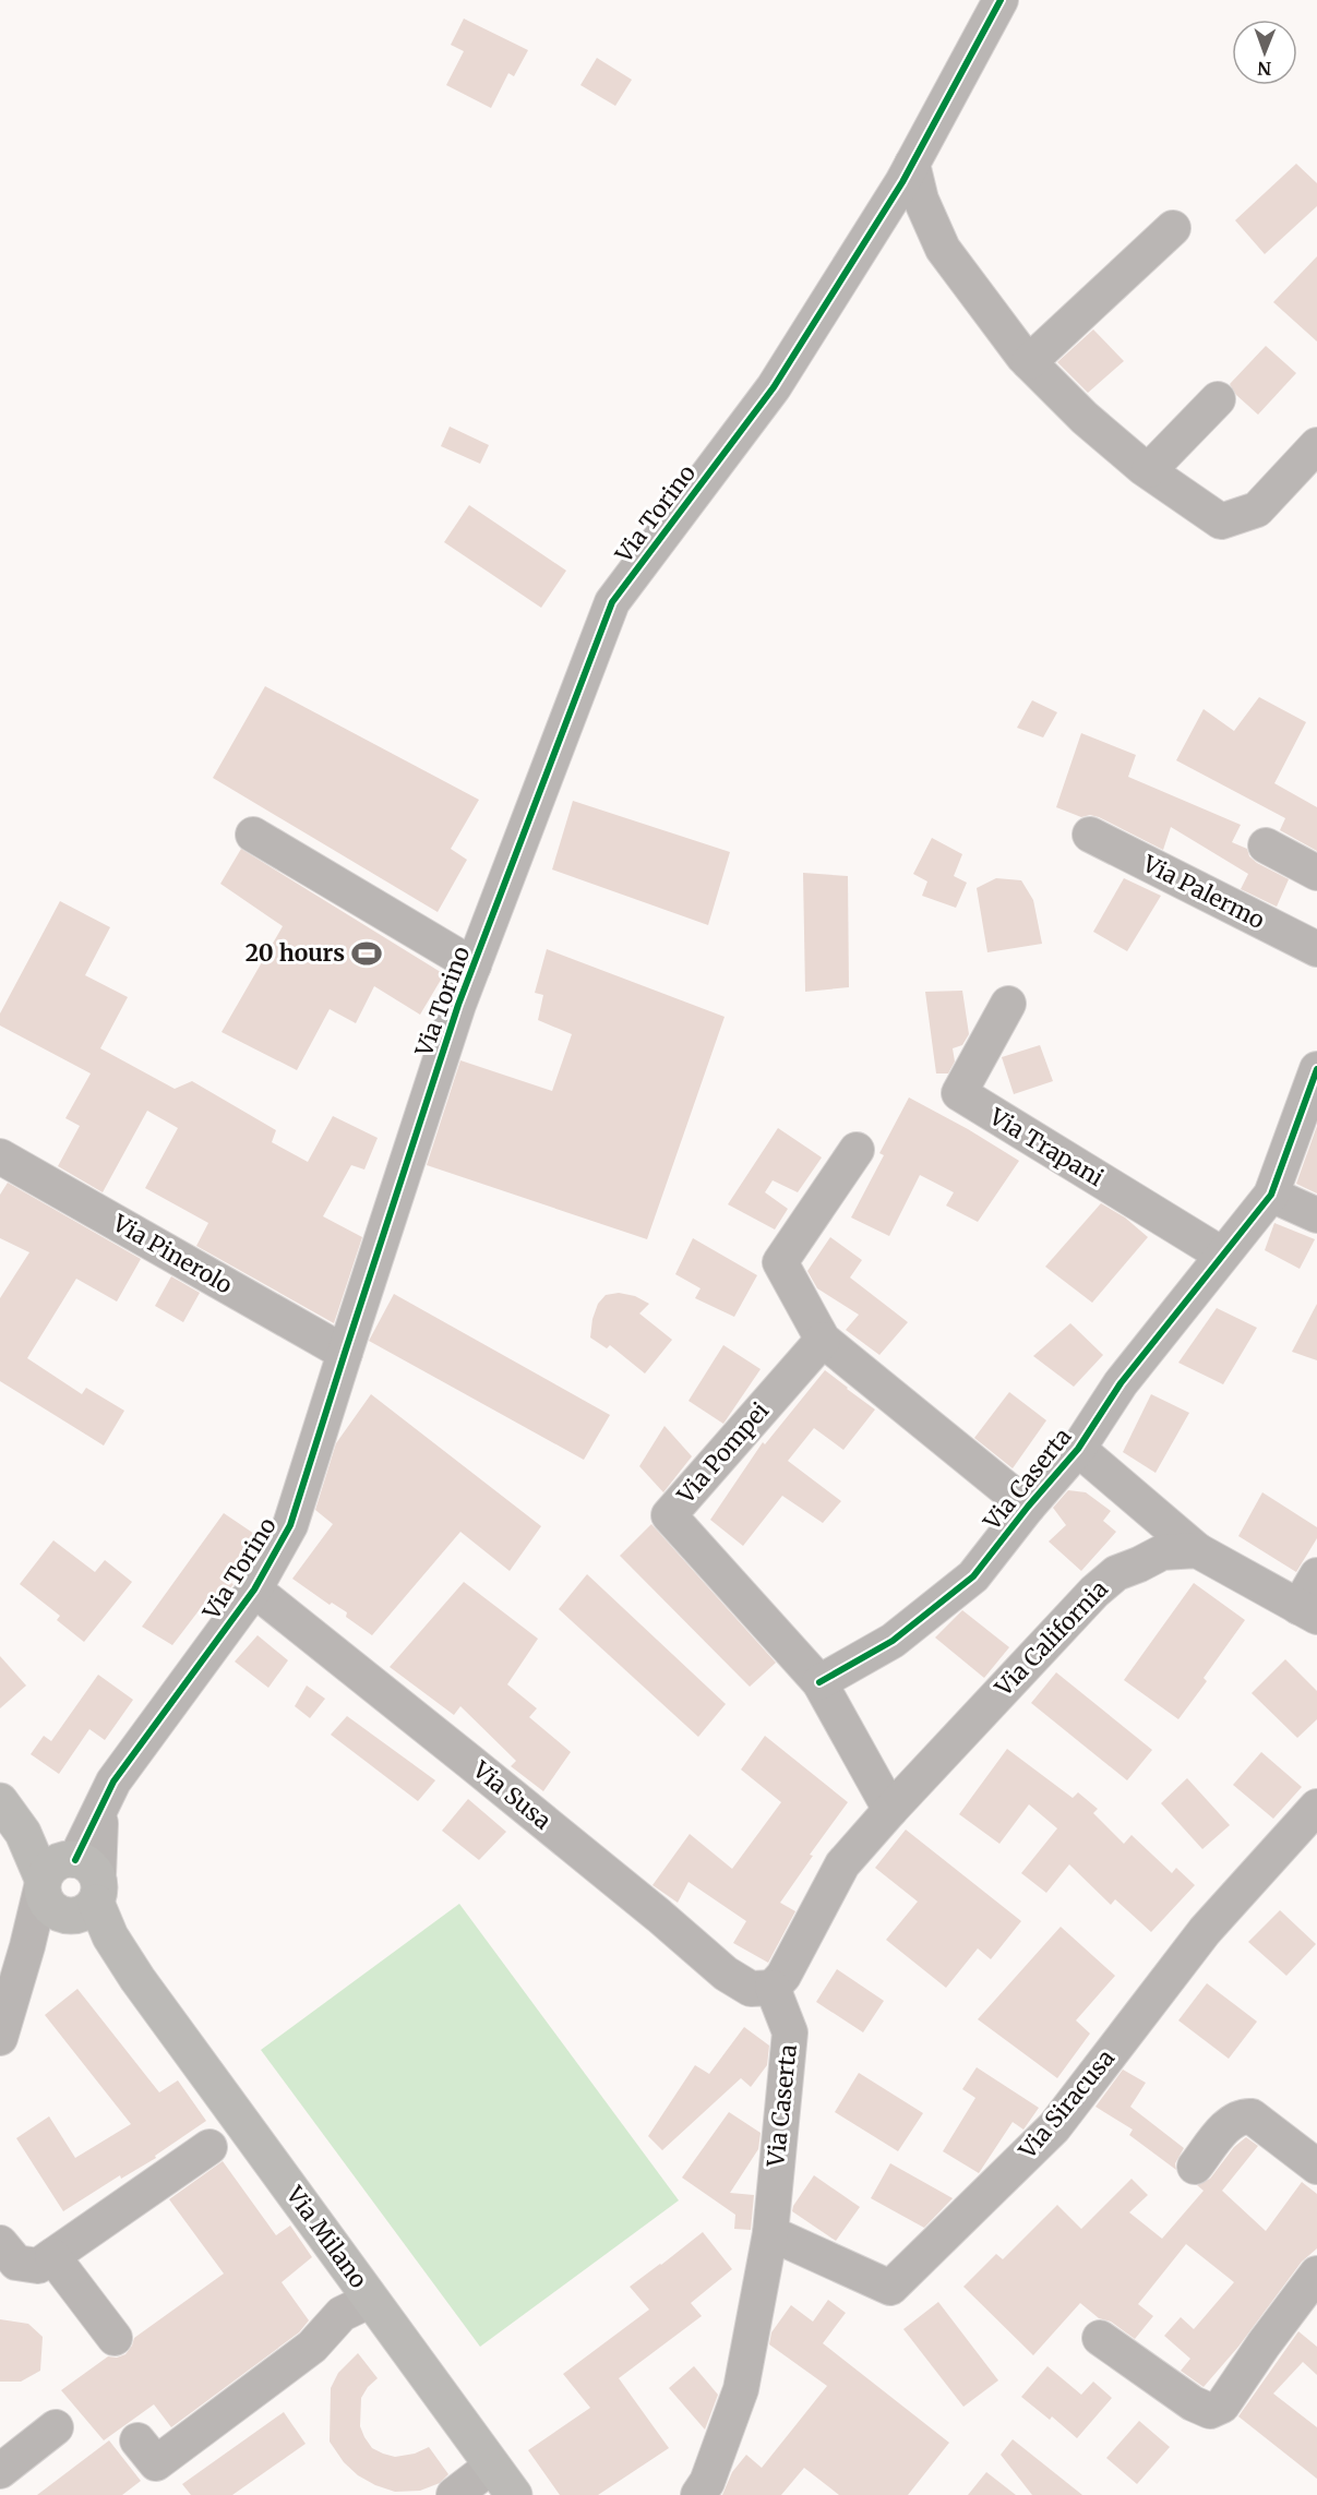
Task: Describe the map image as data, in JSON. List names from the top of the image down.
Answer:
{
  "streets": {
    "main road": ["Via Milano"],
    "street": [
      "Via Torino",
      "Via Palermo",
      "Via Trapani",
      "Via Pinerolo",
      "Via Pompei",
      "Via Caserta",
      "Via California",
      "Via Susa",
      "Via Siracusa"
    ]
  },
  "crossings": [
    ["Via Torino", "Via Pinerolo"],
    ["Via Torino", "Via Susa"],
    ["Via Torino", "Via Milano"],
    ["Via Trapani", "Via Caserta"],
    ["Via Pompei", "Via Caserta"],
    ["Via Caserta", "Via California"],
    ["Via Caserta", "Via Susa"],
    ["Via Caserta", "Via Siracusa"]
  ],
  "places": {
    "sports": ["20 hours"]
  },
  "north": "bottom"
}
